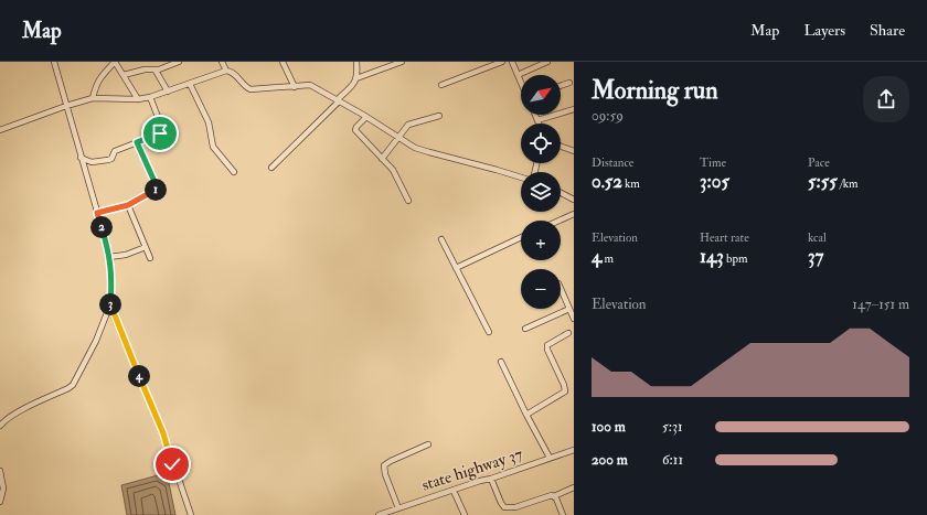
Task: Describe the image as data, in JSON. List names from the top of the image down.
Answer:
{
  "streets": {
    "street": ["state highway 37"]
  },
  "north": "top right",
  "page": {
    "header": "Map",
    "nav": ["Map", "Layers", "Share"],
    "heading": ["Morning run", "09:59"],
    "map_buttons": ["+", "−"],
    "stats": [
      ["Distance", "0.52 km"],
      ["Time", "3:05"],
      ["Pace", "5:55 /km"],
      ["Elevation", "4 m"],
      ["Heart rate", "143 bpm"],
      ["kcal", "37"]
    ],
    "pins": [
      "1",
      "2",
      "3",
      "4"
    ],
    "chart": ["Elevation", "147–151 m"],
    "list": [
      {
        "name": "100 m",
        "note": "5:31"
      },
      {
        "name": "200 m",
        "note": "6:11"
      }
    ]
  }
}
